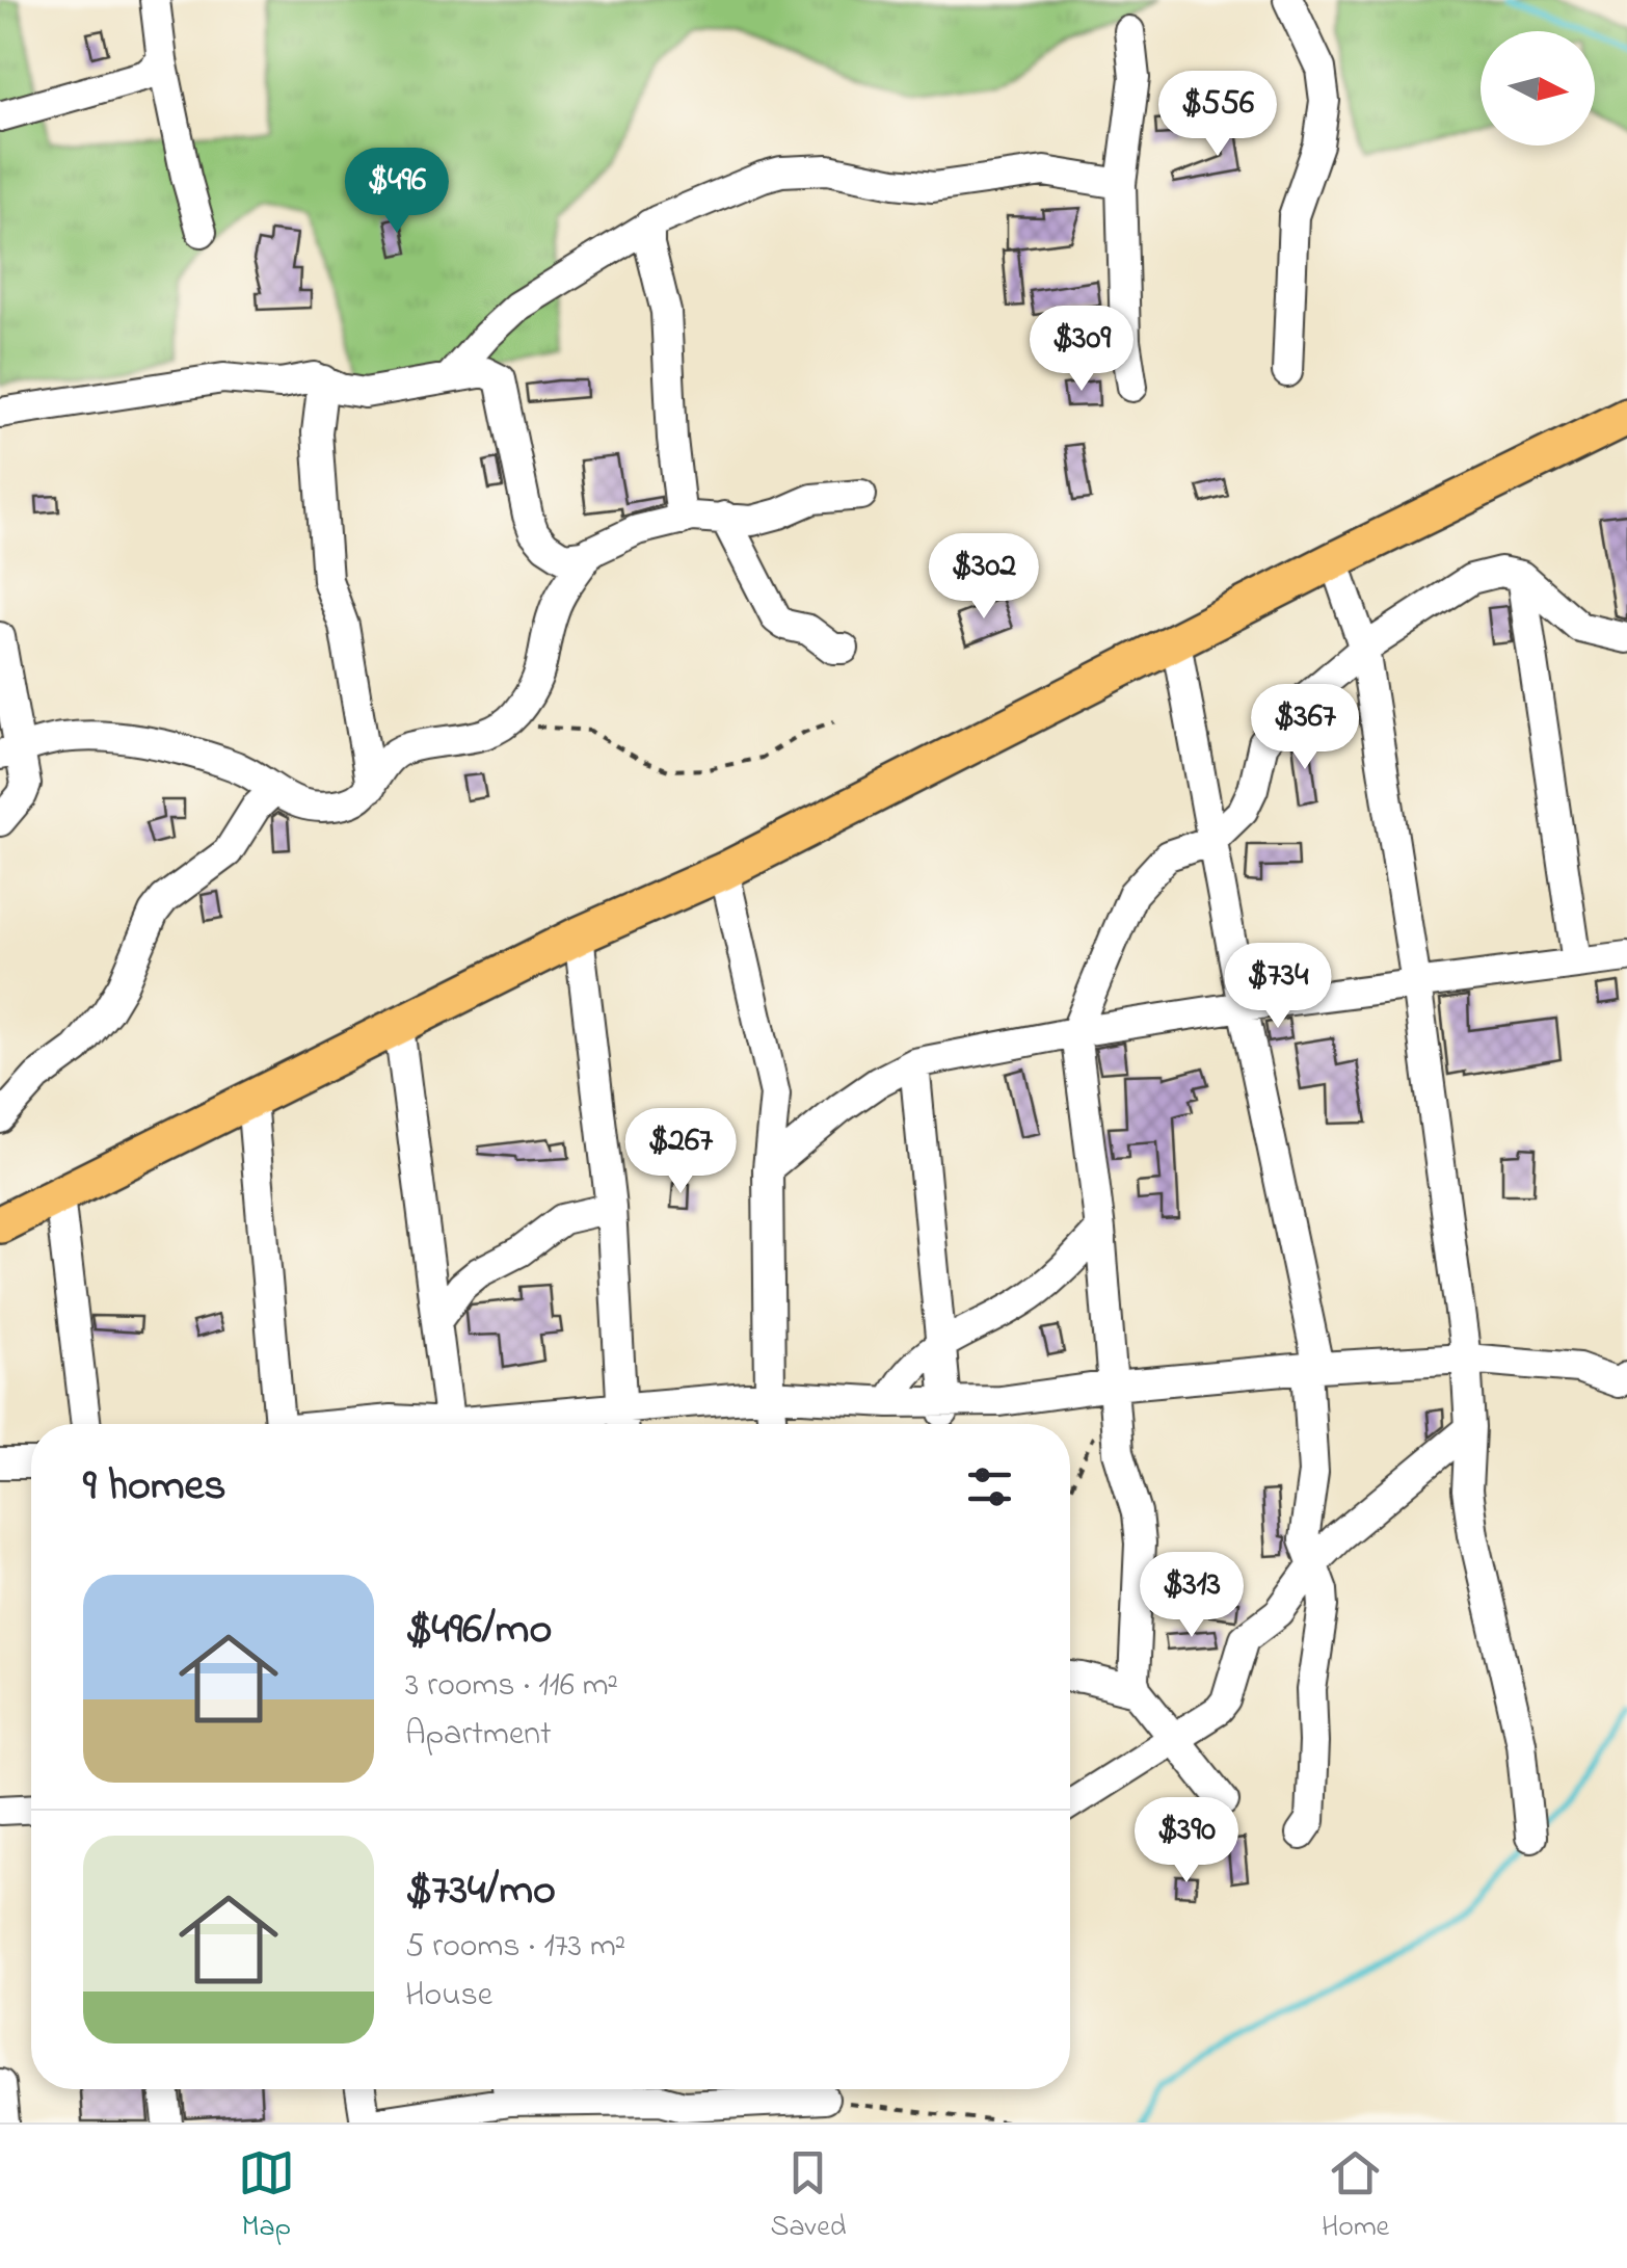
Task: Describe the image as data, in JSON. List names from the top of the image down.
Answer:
{
  "north": "right",
  "page": {
    "price": [
      "$556",
      "$496",
      "$309",
      "$302",
      "$367",
      "$734",
      "$267",
      "$313",
      "$390"
    ],
    "heading": "9 homes",
    "list": [
      {
        "name": "$496/mo",
        "note": "3 rooms · 116 m² · Apartment"
      },
      {
        "name": "$734/mo",
        "note": "5 rooms · 173 m² · House"
      }
    ],
    "tabs": ["Map", "Saved", "Home"]
  }
}
